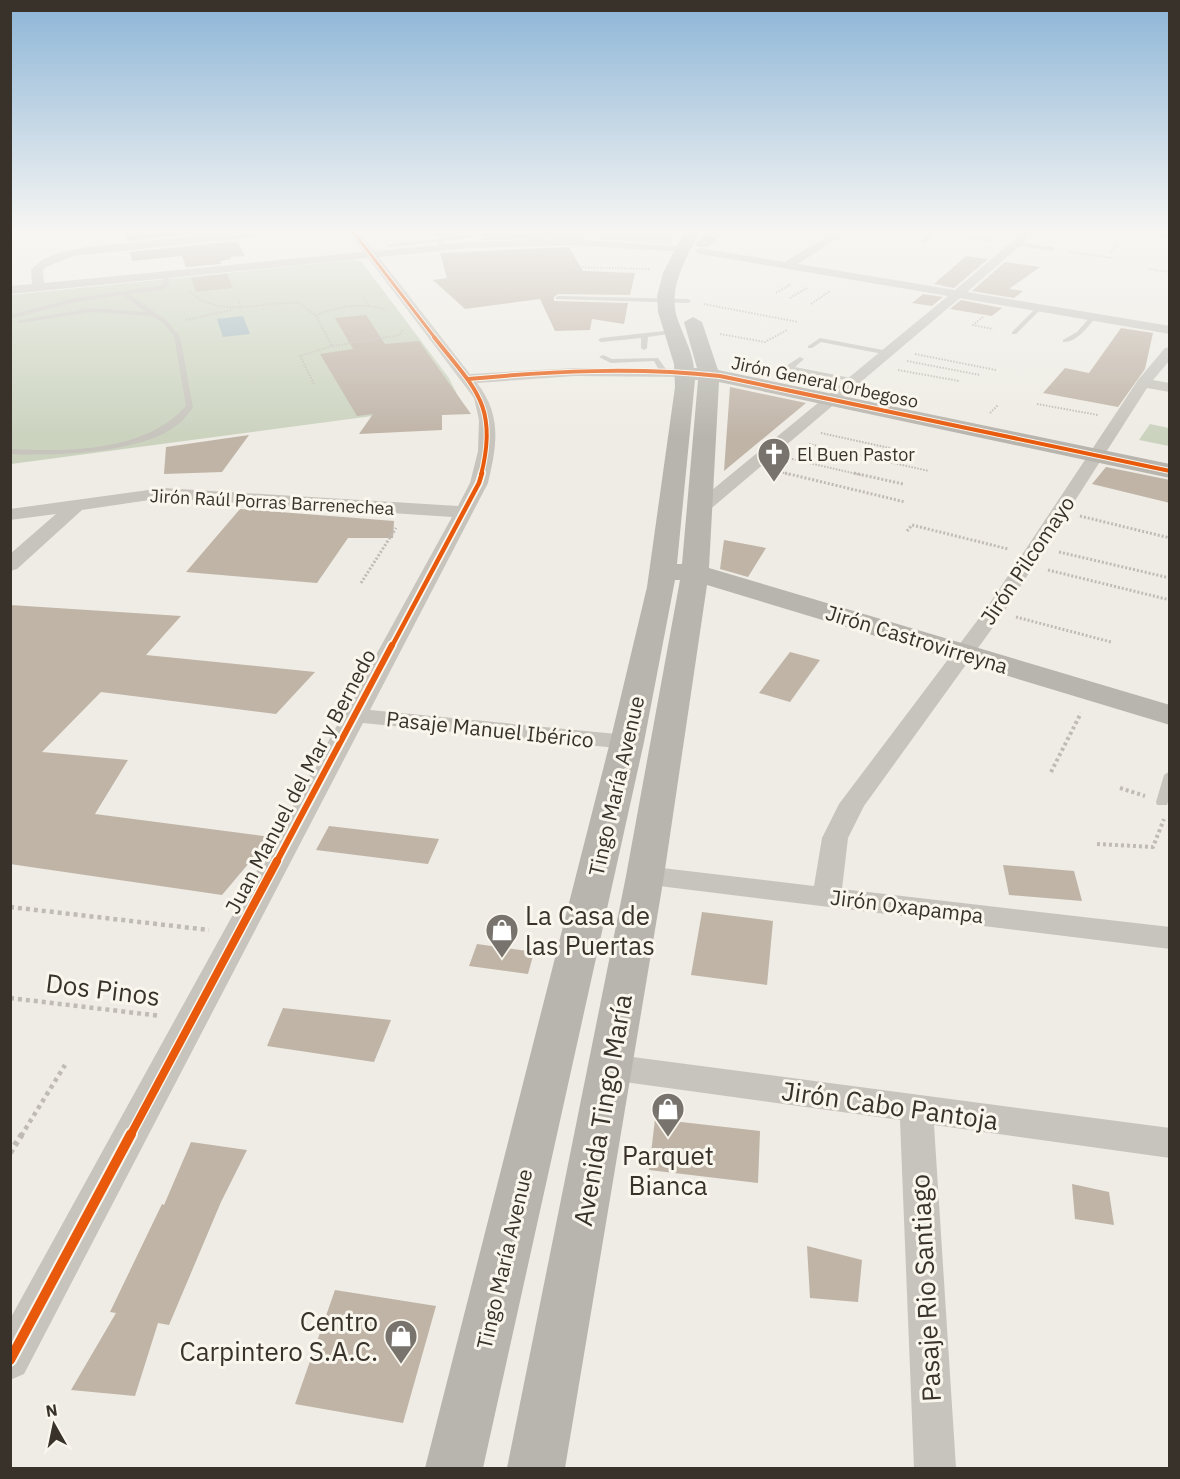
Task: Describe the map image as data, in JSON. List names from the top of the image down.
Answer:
{
  "streets": {
    "main road": [
      "Jirón General Orbegoso",
      "Jirón Castrovirreyna",
      "Tingo María Avenue",
      "Avenida Tingo María"
    ],
    "street": [
      "Jirón Raúl Porras Barrenechea",
      "Jirón Pilcomayo",
      "Pasaje Manuel Ibérico",
      "Juan Manuel del Mar y Bernedo",
      "Jirón Oxapampa",
      "Jirón Cabo Pantoja",
      "Pasaje Rio Santiago"
    ],
    "path": ["Dos Pinos"]
  },
  "crossings": [
    ["Jirón General Orbegoso", "Jirón Pilcomayo"],
    ["Jirón General Orbegoso", "Juan Manuel del Mar y Bernedo"],
    ["Jirón General Orbegoso", "Tingo María Avenue"],
    ["Jirón Raúl Porras Barrenechea", "Juan Manuel del Mar y Bernedo"],
    ["Jirón Pilcomayo", "Jirón Castrovirreyna"],
    ["Jirón Pilcomayo", "Jirón Oxapampa"],
    ["Jirón Castrovirreyna", "Tingo María Avenue"],
    ["Jirón Castrovirreyna", "Avenida Tingo María"],
    ["Pasaje Manuel Ibérico", "Juan Manuel del Mar y Bernedo"],
    ["Pasaje Manuel Ibérico", "Tingo María Avenue"],
    ["Juan Manuel del Mar y Bernedo", "Dos Pinos"],
    ["Tingo María Avenue", "Avenida Tingo María"],
    ["Jirón Oxapampa", "Avenida Tingo María"],
    ["Jirón Cabo Pantoja", "Avenida Tingo María"],
    ["Jirón Cabo Pantoja", "Pasaje Rio Santiago"]
  ],
  "places": {
    "church": ["El Buen Pastor"],
    "shop": ["La Casa de las Puertas", "Parquet Bianca", "Centro Carpintero S.A.C."]
  },
  "north": "top"
}
